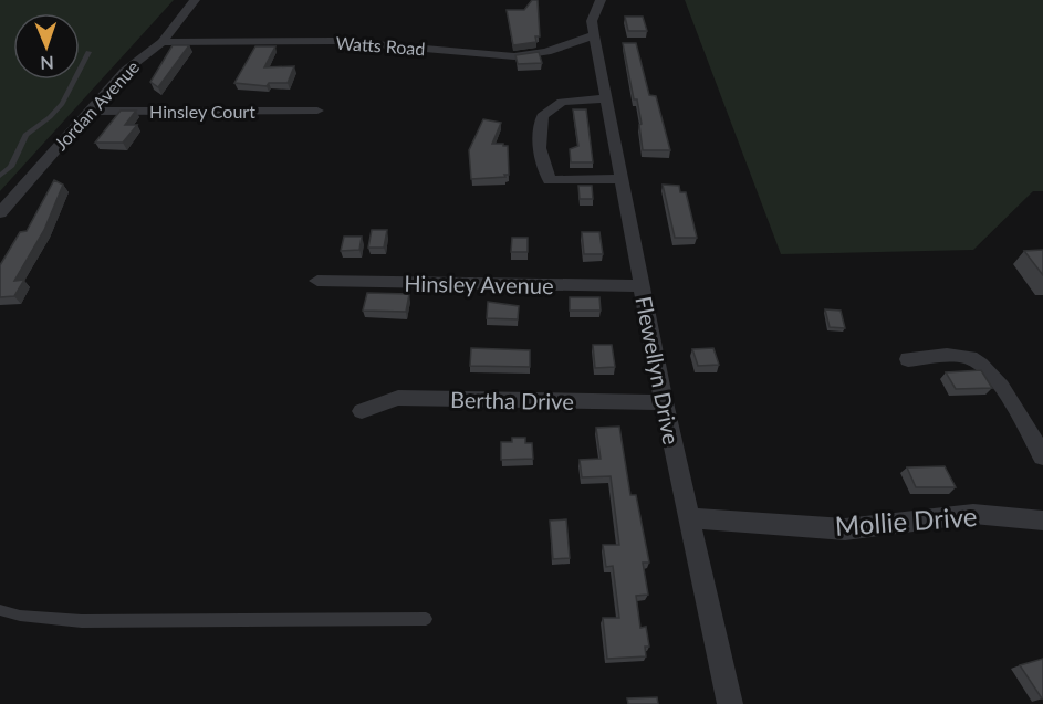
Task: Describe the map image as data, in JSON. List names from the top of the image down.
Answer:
{
  "streets": {
    "street": [
      "Watts Road",
      "Jordan Avenue",
      "Hinsley Court",
      "Hinsley Avenue",
      "Flewellyn Drive",
      "Bertha Drive",
      "Mollie Drive"
    ]
  },
  "crossings": [
    ["Watts Road", "Jordan Avenue"],
    ["Watts Road", "Flewellyn Drive"],
    ["Jordan Avenue", "Hinsley Court"],
    ["Hinsley Avenue", "Flewellyn Drive"],
    ["Flewellyn Drive", "Bertha Drive"],
    ["Flewellyn Drive", "Mollie Drive"]
  ],
  "north": "bottom"
}
